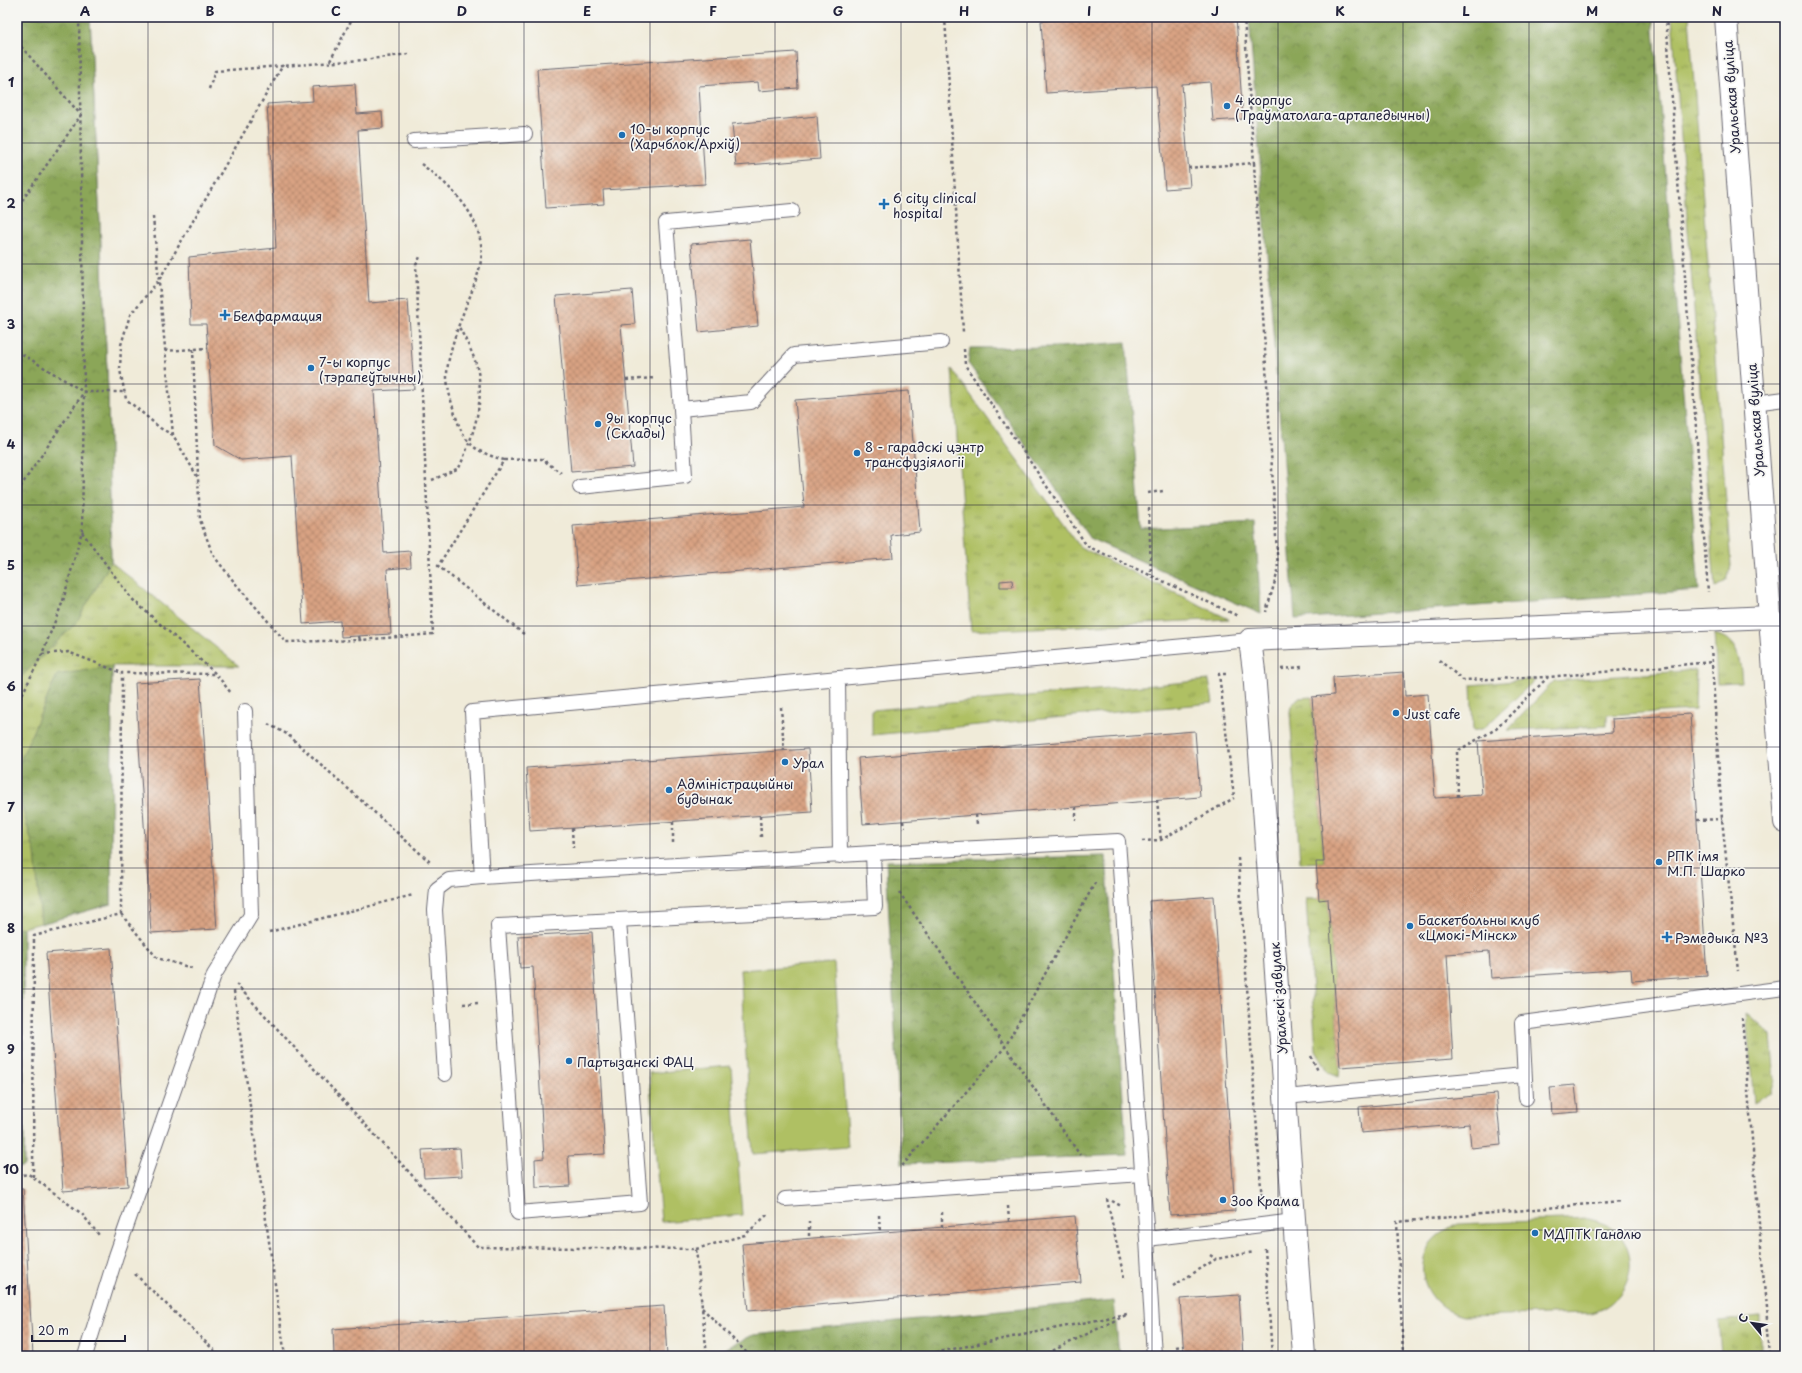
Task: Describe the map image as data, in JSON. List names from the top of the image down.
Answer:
{
  "streets": {
    "street": ["Уральская вуліца", "Уральскі завулак"]
  },
  "places": {
    "other": [
      "4 корпус (Траўматолага-артапедычны)",
      "10-ы корпус (Харчблок/Архіў)",
      "7-ы корпус (тэрапеўтычны)",
      "9ы корпус (Склады)",
      "8 - гарадскі цэнтр трансфузіялогіі",
      "Just cafe",
      "Урал",
      "Адміністрацыйны будынак",
      "РПК імя М.П. Шарко",
      "Баскетбольны клуб «Цмокі-Мінск»",
      "Партызанскі ФАЦ",
      "Зоо Крама",
      "МДПТК Гандлю"
    ],
    "health": ["6 city clinical hospital", "Белфармация", "Рэмедыка №3"]
  },
  "scale_bar": "20 m",
  "north": "top left",
  "grid": {
    "columns": [
      "A",
      "B",
      "C",
      "D",
      "E",
      "F",
      "G",
      "H",
      "I",
      "J",
      "K",
      "L",
      "M",
      "N"
    ],
    "rows": [
      "1",
      "2",
      "3",
      "4",
      "5",
      "6",
      "7",
      "8",
      "9",
      "10",
      "11"
    ]
  }
}
